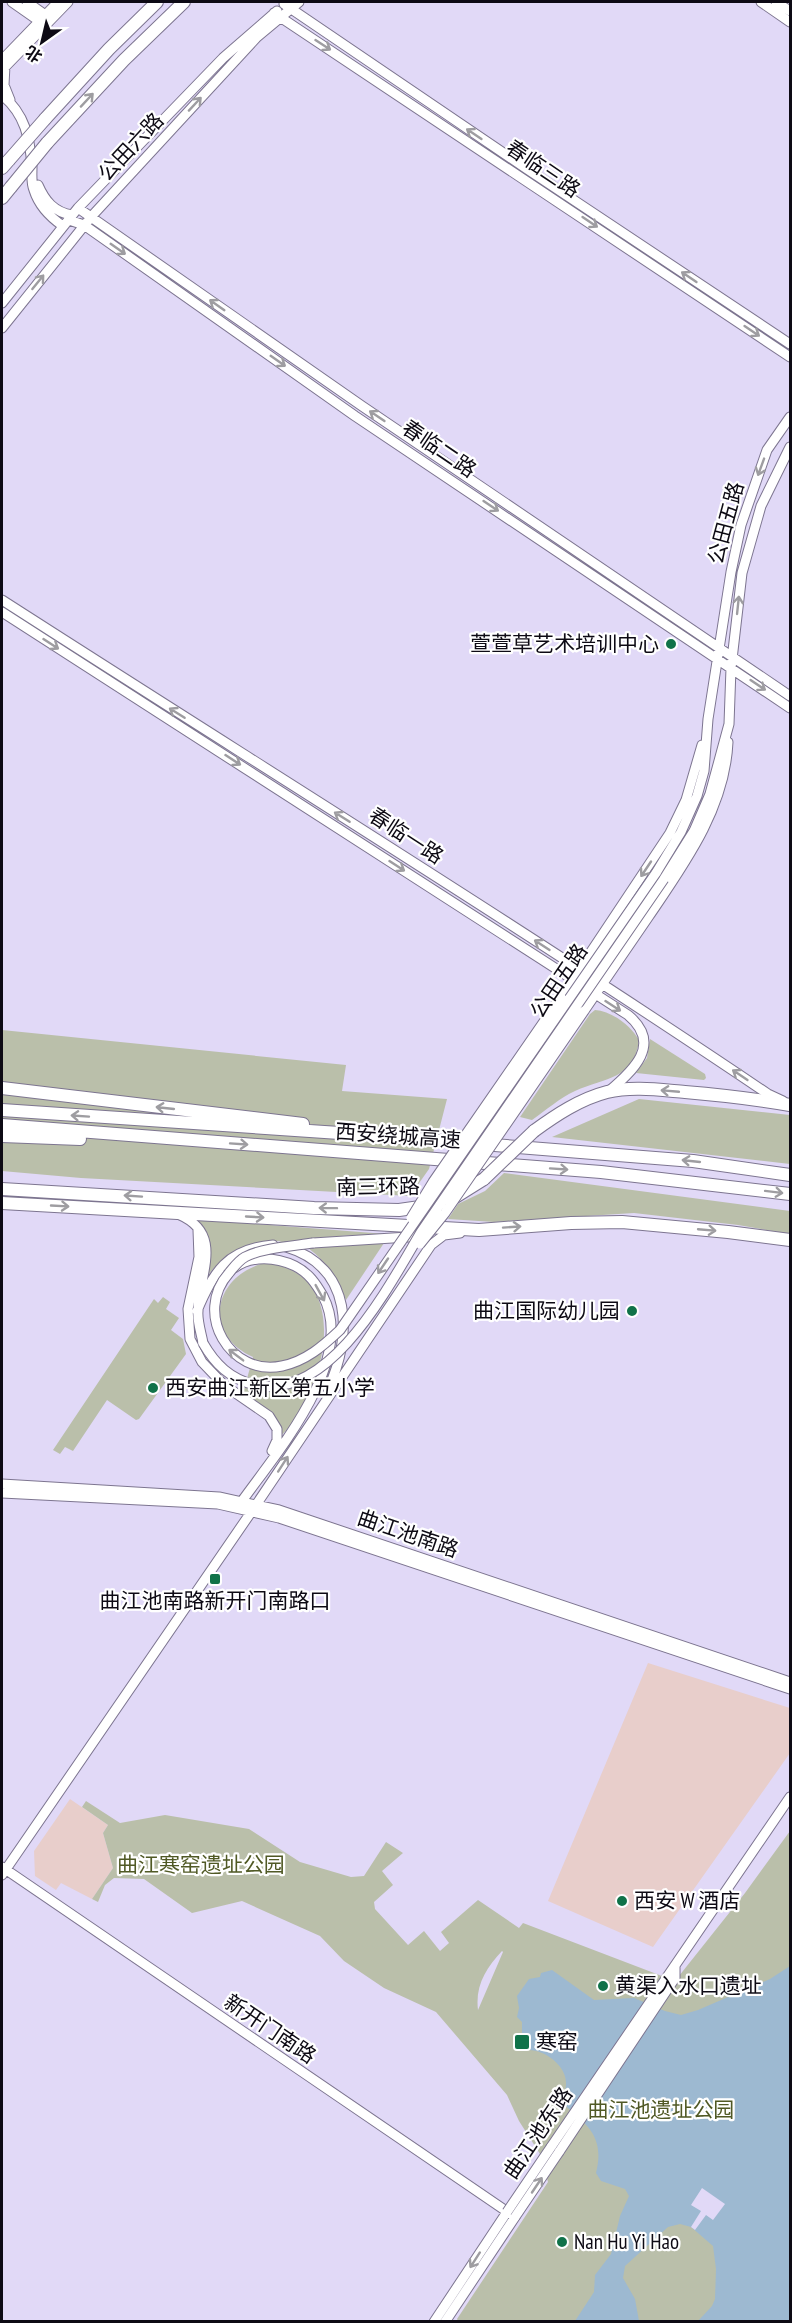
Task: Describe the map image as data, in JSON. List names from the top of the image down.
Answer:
{
  "streets": {
    "highway": ["西安绕城高速", "南三环路"],
    "main road": [
      "公田六路",
      "春临三路",
      "春临二路",
      "公田五路",
      "春临一路",
      "曲江池南路",
      "新开门南路",
      "曲江池东路"
    ]
  },
  "crossings": [
    ["公田六路", "春临三路"],
    ["公田六路", "春临二路"],
    ["春临二路", "公田五路"],
    ["春临一路", "南三环路"],
    ["曲江池南路", "新开门南路"],
    ["新开门南路", "曲江池东路"]
  ],
  "parks": ["曲江寒窑遗址公园", "曲江池遗址公园"],
  "places": {
    "other": [
      "萱萱草艺术培训中心",
      "曲江国际幼儿园",
      "西安曲江新区第五小学",
      "西安 W 酒店",
      "黄渠入水口遗址",
      "Nan Hu Yi Hao"
    ],
    "transit": ["曲江池南路新开门南路口", "寒窑"]
  },
  "north": "bottom left"
}
